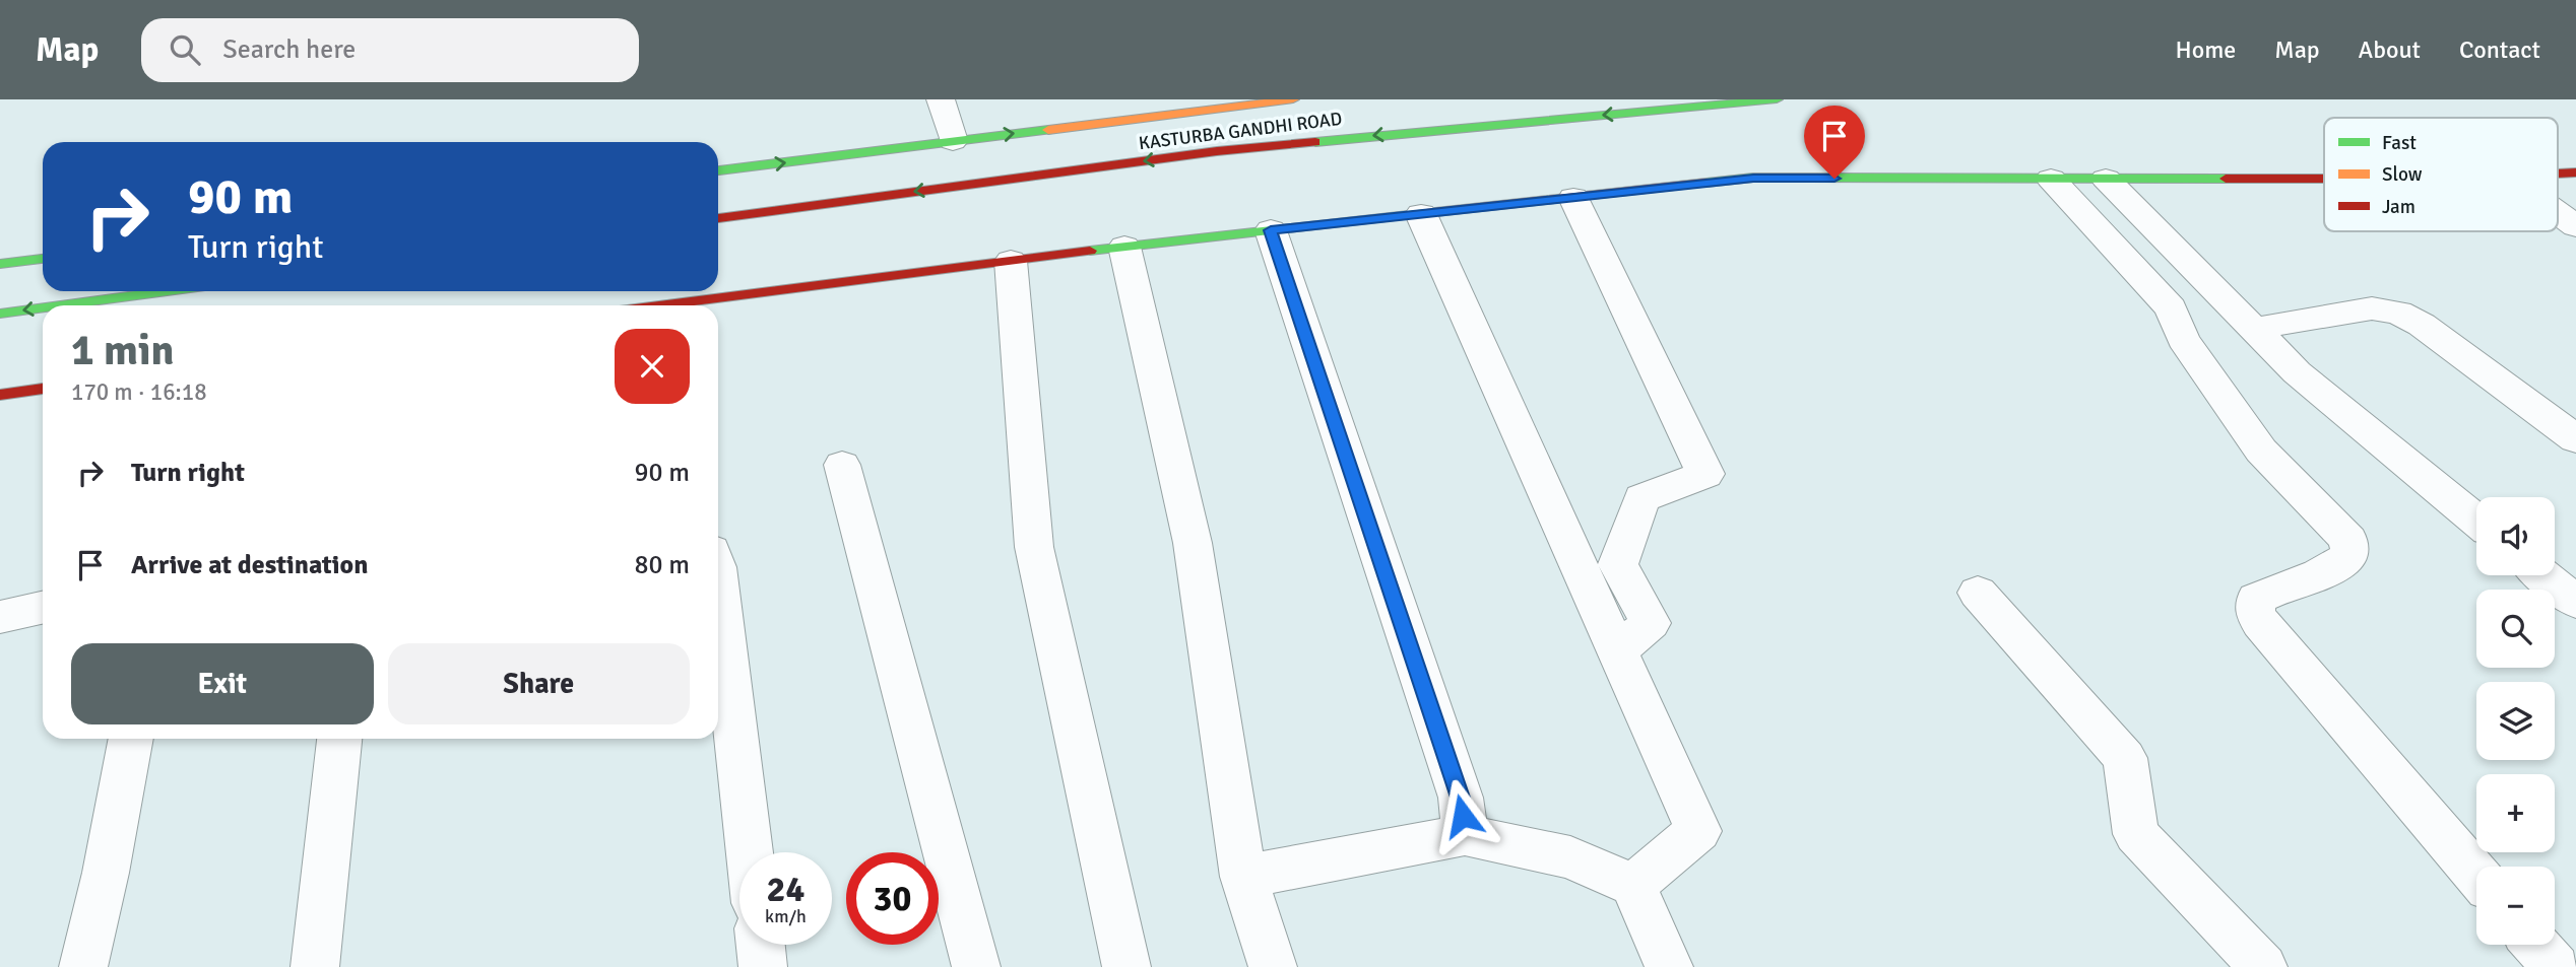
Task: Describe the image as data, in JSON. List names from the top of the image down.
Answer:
{
  "streets": {
    "street": ["KASTURBA GANDHI ROAD"]
  },
  "legend": ["Fast", "Slow", "Jam"],
  "page": {
    "header": "Map",
    "search": "Search here",
    "nav": [
      "Home",
      "Map",
      "About",
      "Contact"
    ],
    "turn": ["90 m", "Turn right"],
    "heading": ["1 min", "170 m · 16:18"],
    "list": [
      {
        "name": "Turn right",
        "value": "90 m"
      },
      {
        "name": "Arrive at destination",
        "value": "80 m"
      }
    ],
    "map_buttons": ["+", "−"],
    "buttons": ["Exit", "Share"],
    "speed": "24 km/h",
    "limit": "30"
  }
}
